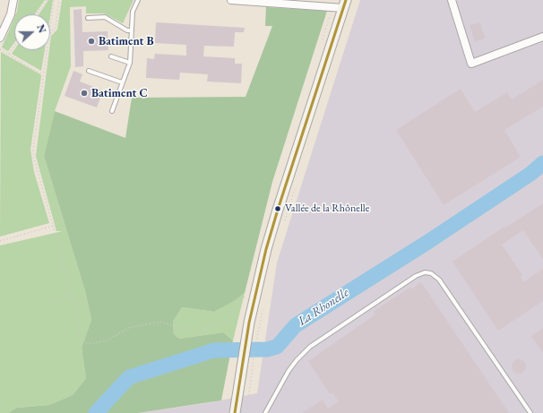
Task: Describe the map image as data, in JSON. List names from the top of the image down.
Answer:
{
  "water": ["La Rhonelle"],
  "places": ["Batiment B", "Batiment C", "Vallée de la Rhônelle"],
  "north": "right"
}
